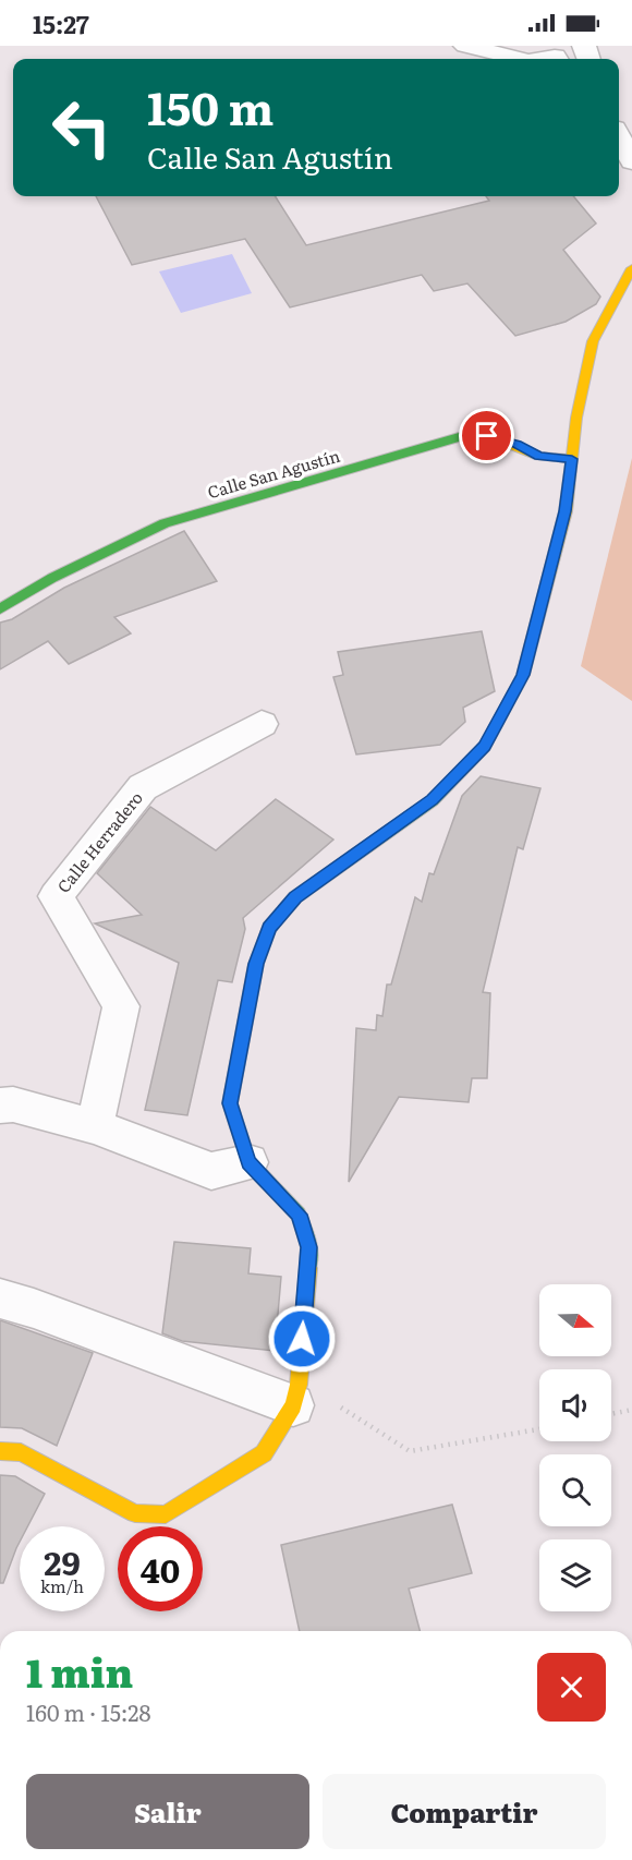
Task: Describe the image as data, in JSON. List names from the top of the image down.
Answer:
{
  "streets": {
    "street": ["Calle San Agustín", "Calle Herradero"]
  },
  "north": "right",
  "page": {
    "status": "15:27",
    "turn": ["150 m", "Calle San Agustín"],
    "speed": "29 km/h",
    "limit": "40",
    "heading": ["1 min", "160 m · 15:28"],
    "buttons": ["Salir", "Compartir"]
  }
}
